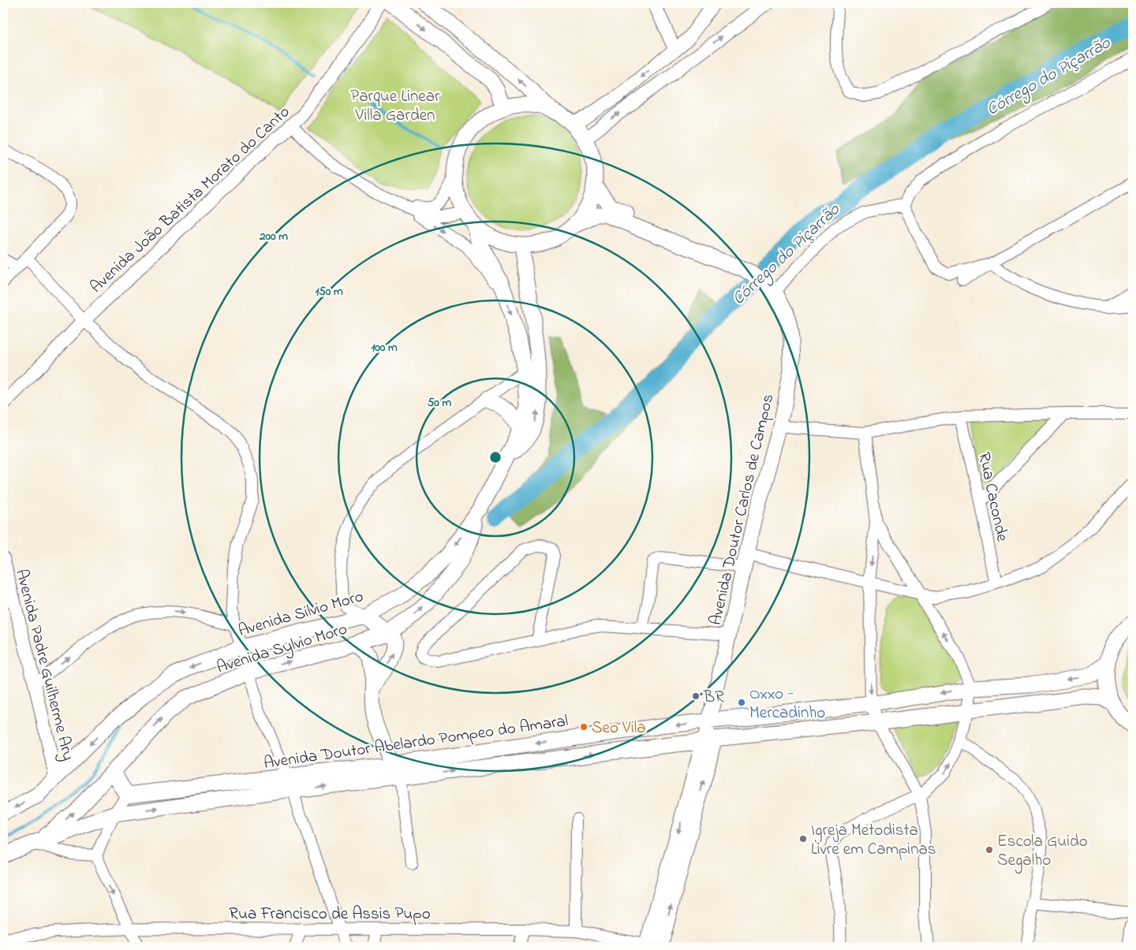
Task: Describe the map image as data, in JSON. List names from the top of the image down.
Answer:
{
  "streets": {
    "main road": [
      "Avenida Doutor Carlos de Campos",
      "Avenida Silvio Moro",
      "Avenida Sylvio Moro",
      "Avenida Doutor Abelardo Pompeo do Amaral"
    ],
    "street": [
      "Avenida João Batista Morato do Canto",
      "Rua Caconde",
      "Avenida Padre Guilherme Ary",
      "Rua Francisco de Assis Pupo"
    ]
  },
  "crossings": [
    ["Avenida Doutor Carlos de Campos", "Avenida Doutor Abelardo Pompeo do Amaral"],
    ["Avenida Doutor Carlos de Campos", "Rua Francisco de Assis Pupo"],
    ["Avenida Silvio Moro", "Avenida Sylvio Moro"],
    ["Avenida Silvio Moro", "Avenida Padre Guilherme Ary"],
    ["Avenida Sylvio Moro", "Avenida Doutor Abelardo Pompeo do Amaral"]
  ],
  "one_way": ["Avenida Silvio Moro", "Avenida Sylvio Moro"],
  "water": ["Córrego do Piçarrão"],
  "parks": ["Parque Linear Villa Garden"],
  "places": [
    "BR",
    "Oxxo - Mercadinho",
    "Seo Vila",
    "Igreja Metodista Livre em Campinas",
    "Escola Guido Segalho"
  ],
  "rings": [
    "200 m",
    "150 m",
    "100 m",
    "50 m"
  ]
}
